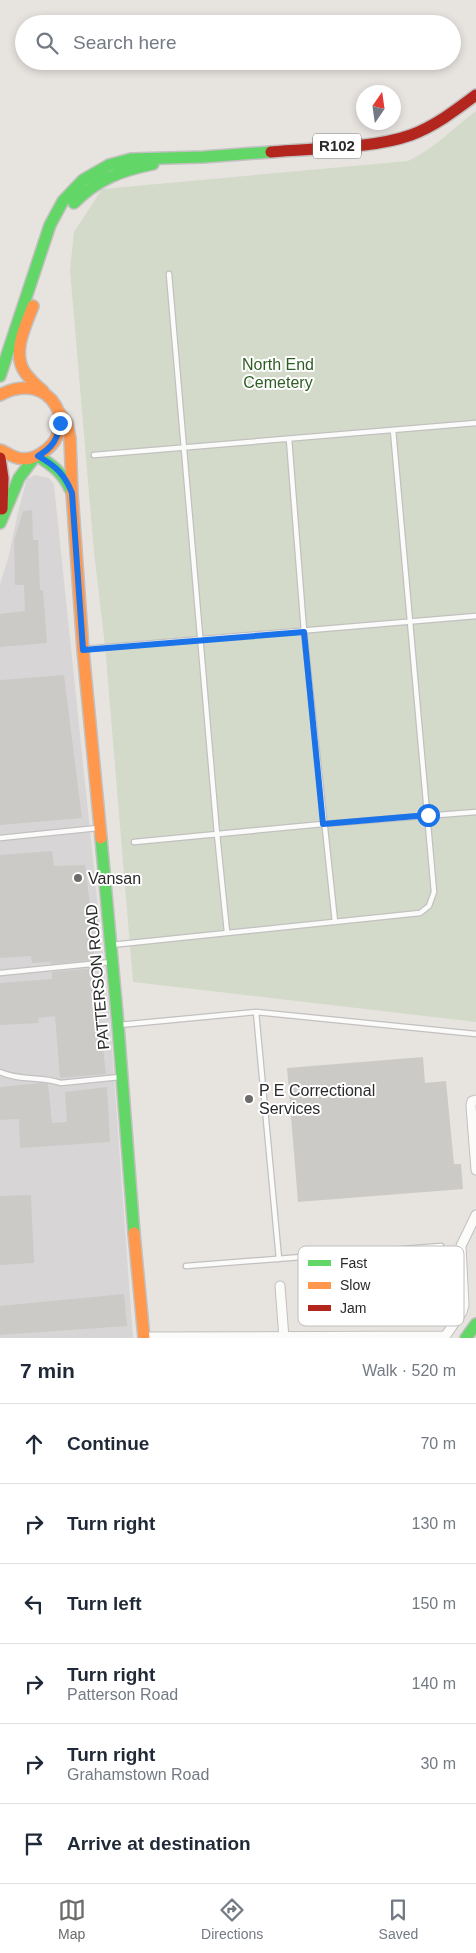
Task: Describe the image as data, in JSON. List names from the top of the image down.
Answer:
{
  "streets": {
    "main road": ["R102", "PATTERSON ROAD"]
  },
  "crossings": [
    ["R102", "PATTERSON ROAD"]
  ],
  "parks": ["North End Cemetery"],
  "places": ["Vansan", "P E Correctional Services"],
  "legend": ["Fast", "Slow", "Jam"],
  "north": "top",
  "page": {
    "search": "Search here",
    "heading": ["7 min", "Walk · 520 m"],
    "list": [
      ["Continue", "70 m"],
      ["Turn right", "130 m"],
      ["Turn left", "150 m"],
      ["Turn right", "Patterson Road", "140 m"],
      ["Turn right", "Grahamstown Road", "30 m"],
      "Arrive at destination"
    ],
    "nav": ["Map", "Directions", "Saved"]
  }
}
